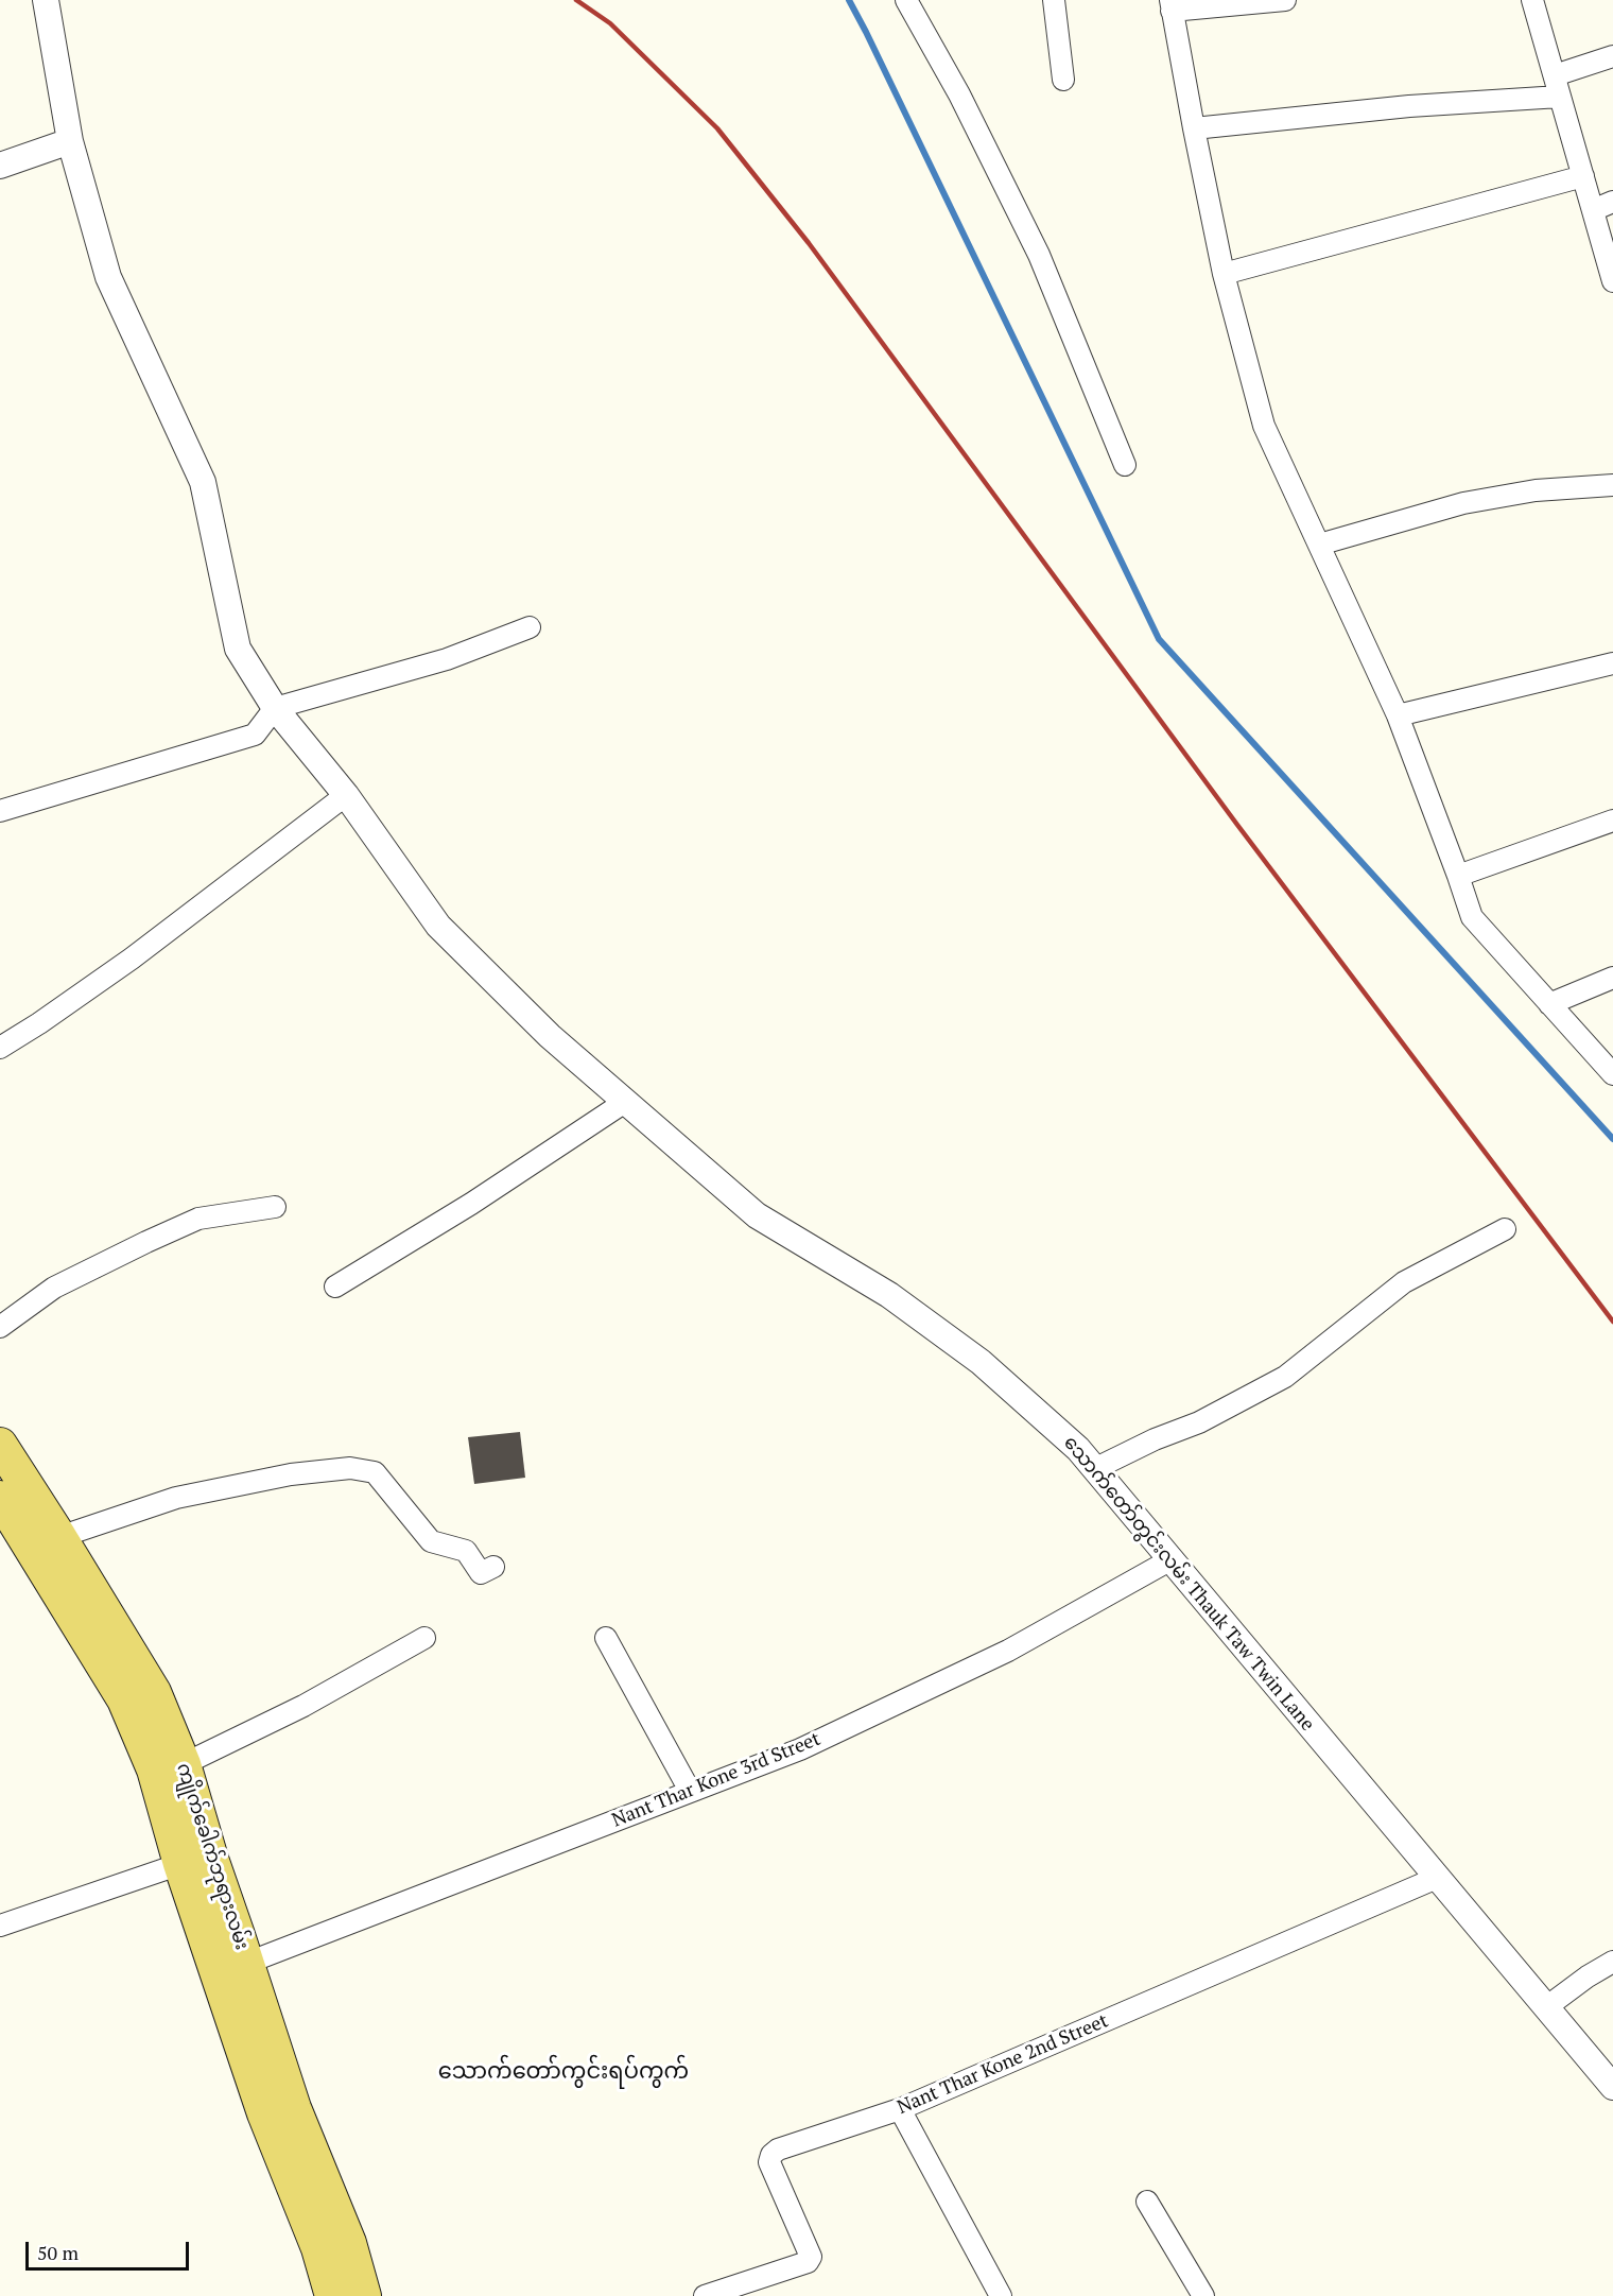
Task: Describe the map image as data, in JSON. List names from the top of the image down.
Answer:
{
  "streets": {
    "main road": ["ကျိုက်ခေါက်ဘုရားလမ်း"],
    "street": ["သောက်တော်တွင်းလမ်း Thauk Taw Twin Lane", "Nant Thar Kone 3rd Street", "Nant Thar Kone 2nd Street"]
  },
  "crossings": [
    ["သောက်တော်တွင်းလမ်း Thauk Taw Twin Lane", "Nant Thar Kone 3rd Street"],
    ["သောက်တော်တွင်းလမ်း Thauk Taw Twin Lane", "Nant Thar Kone 2nd Street"],
    ["Nant Thar Kone 3rd Street", "ကျိုက်ခေါက်ဘုရားလမ်း"]
  ],
  "districts": ["သောက်တော်ကွင်းရပ်ကွက်"],
  "scale_bar": "50 m"
}
